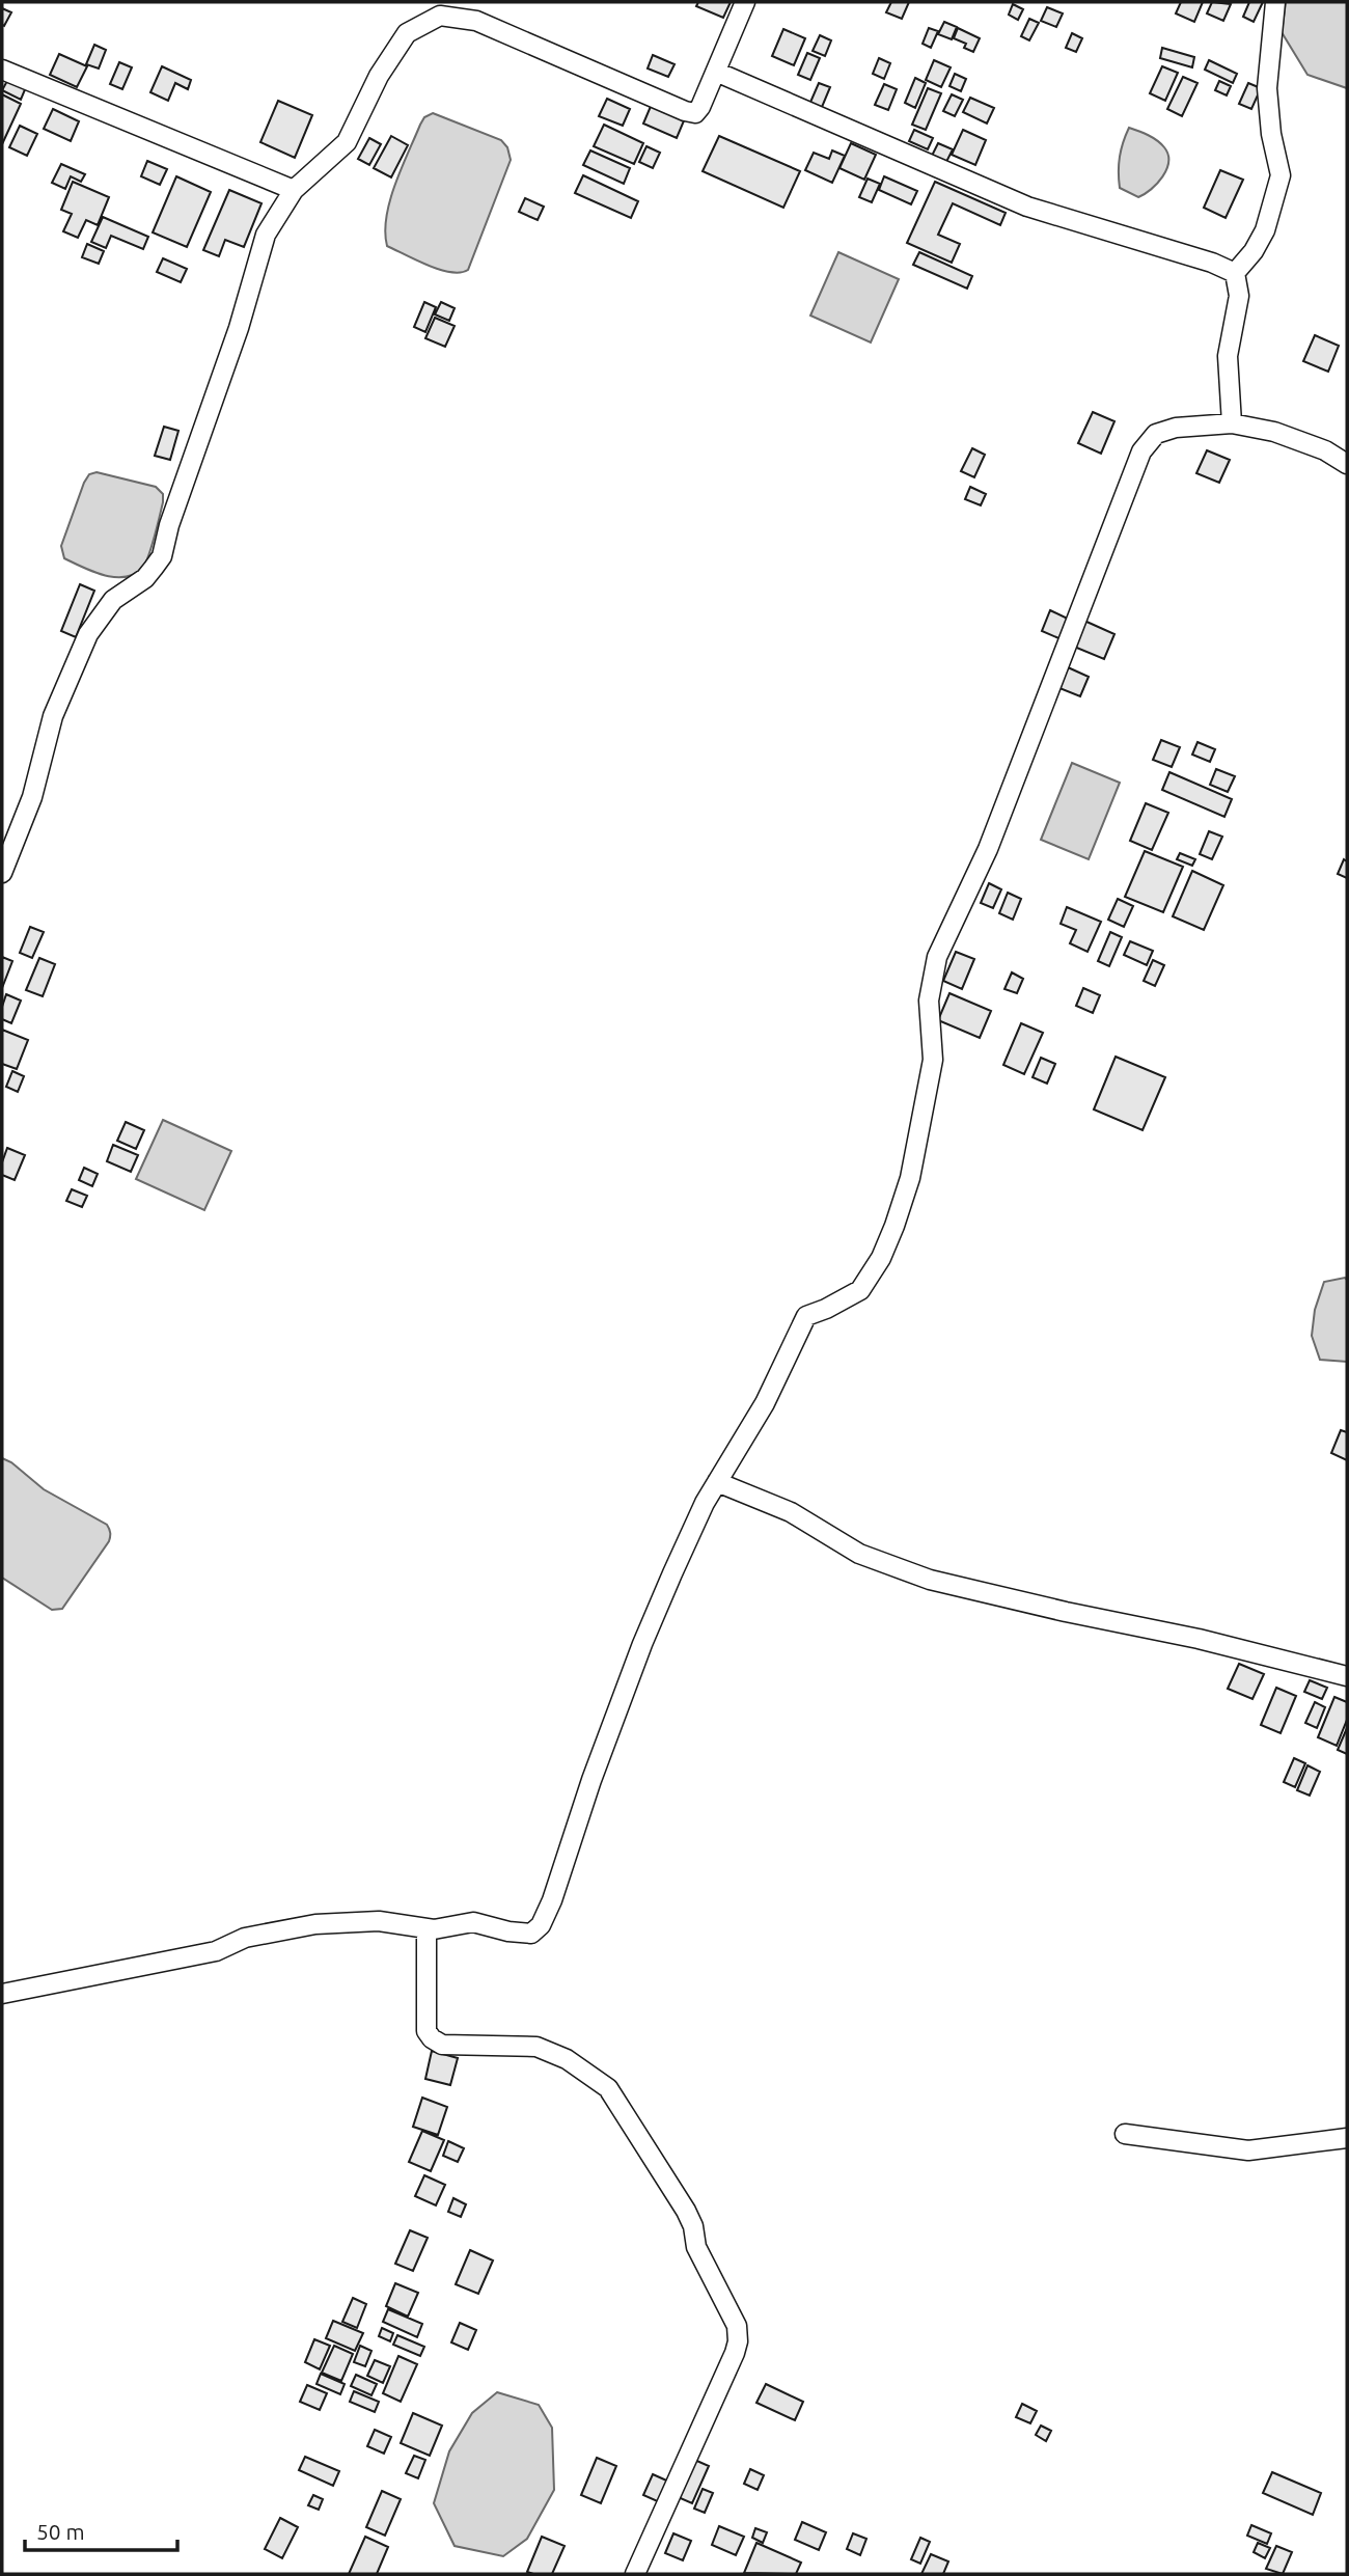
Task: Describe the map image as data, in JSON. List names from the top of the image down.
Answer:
{
  "scale_bar": "50 m"
}
